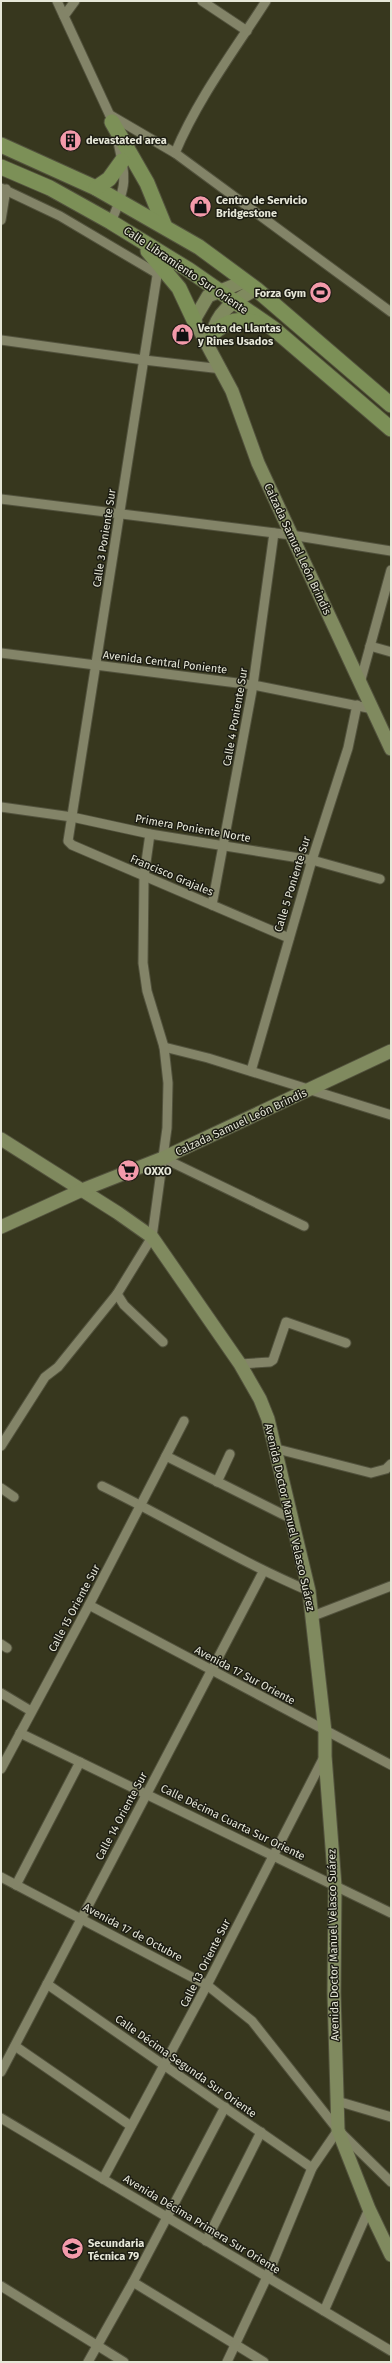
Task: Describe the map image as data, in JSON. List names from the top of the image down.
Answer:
{
  "streets": {
    "main road": ["Calle Libramiento Sur Oriente"],
    "street": [
      "Calle 3 Poniente Sur",
      "Calzada Samuel León Brindis",
      "Avenida Central Poniente",
      "Calle 4 Poniente Sur",
      "Primera Poniente Norte",
      "Francisco Grajales",
      "Calle 5 Poniente Sur",
      "Avenida Doctor Manuel Velasco Suárez",
      "Calle 15 Oriente Sur",
      "Avenida 17 Sur Oriente",
      "Calle 14 Oriente Sur",
      "Calle Décima Cuarta Sur Oriente",
      "Avenida 17 de Octubre",
      "Calle 13 Oriente Sur",
      "Calle Décima Segunda Sur Oriente",
      "Avenida Décima Primera Sur Oriente"
    ]
  },
  "crossings": [
    ["Calle 3 Poniente Sur", "Avenida Central Poniente"],
    ["Calle 3 Poniente Sur", "Primera Poniente Norte"],
    ["Calle 3 Poniente Sur", "Francisco Grajales"],
    ["Calzada Samuel León Brindis", "Avenida Central Poniente"],
    ["Calzada Samuel León Brindis", "Avenida Doctor Manuel Velasco Suárez"],
    ["Avenida Central Poniente", "Calle 4 Poniente Sur"],
    ["Avenida Central Poniente", "Calle 5 Poniente Sur"],
    ["Calle 4 Poniente Sur", "Primera Poniente Norte"],
    ["Calle 4 Poniente Sur", "Francisco Grajales"],
    ["Primera Poniente Norte", "Francisco Grajales"],
    ["Primera Poniente Norte", "Calle 5 Poniente Sur"],
    ["Francisco Grajales", "Calle 5 Poniente Sur"],
    ["Avenida Doctor Manuel Velasco Suárez", "Avenida 17 Sur Oriente"],
    ["Avenida Doctor Manuel Velasco Suárez", "Calle Décima Cuarta Sur Oriente"],
    ["Avenida Doctor Manuel Velasco Suárez", "Avenida 17 de Octubre"],
    ["Avenida Doctor Manuel Velasco Suárez", "Calle 13 Oriente Sur"],
    ["Calle 15 Oriente Sur", "Avenida 17 Sur Oriente"],
    ["Calle 15 Oriente Sur", "Calle Décima Cuarta Sur Oriente"],
    ["Avenida 17 Sur Oriente", "Calle 14 Oriente Sur"],
    ["Calle 14 Oriente Sur", "Calle Décima Cuarta Sur Oriente"],
    ["Calle 14 Oriente Sur", "Avenida 17 de Octubre"],
    ["Calle 14 Oriente Sur", "Calle Décima Segunda Sur Oriente"],
    ["Calle Décima Cuarta Sur Oriente", "Calle 13 Oriente Sur"],
    ["Avenida 17 de Octubre", "Calle 13 Oriente Sur"],
    ["Calle 13 Oriente Sur", "Calle Décima Segunda Sur Oriente"],
    ["Calle 13 Oriente Sur", "Avenida Décima Primera Sur Oriente"]
  ],
  "places": {
    "building": ["devastated area"],
    "shop": ["Centro de Servicio Bridgestone", "Venta de Llantas y Rines Usados"],
    "sports": ["Forza Gym"],
    "supermarket": ["OXXO"],
    "school or university": ["Secundaria Técnica 79"]
  }
}
